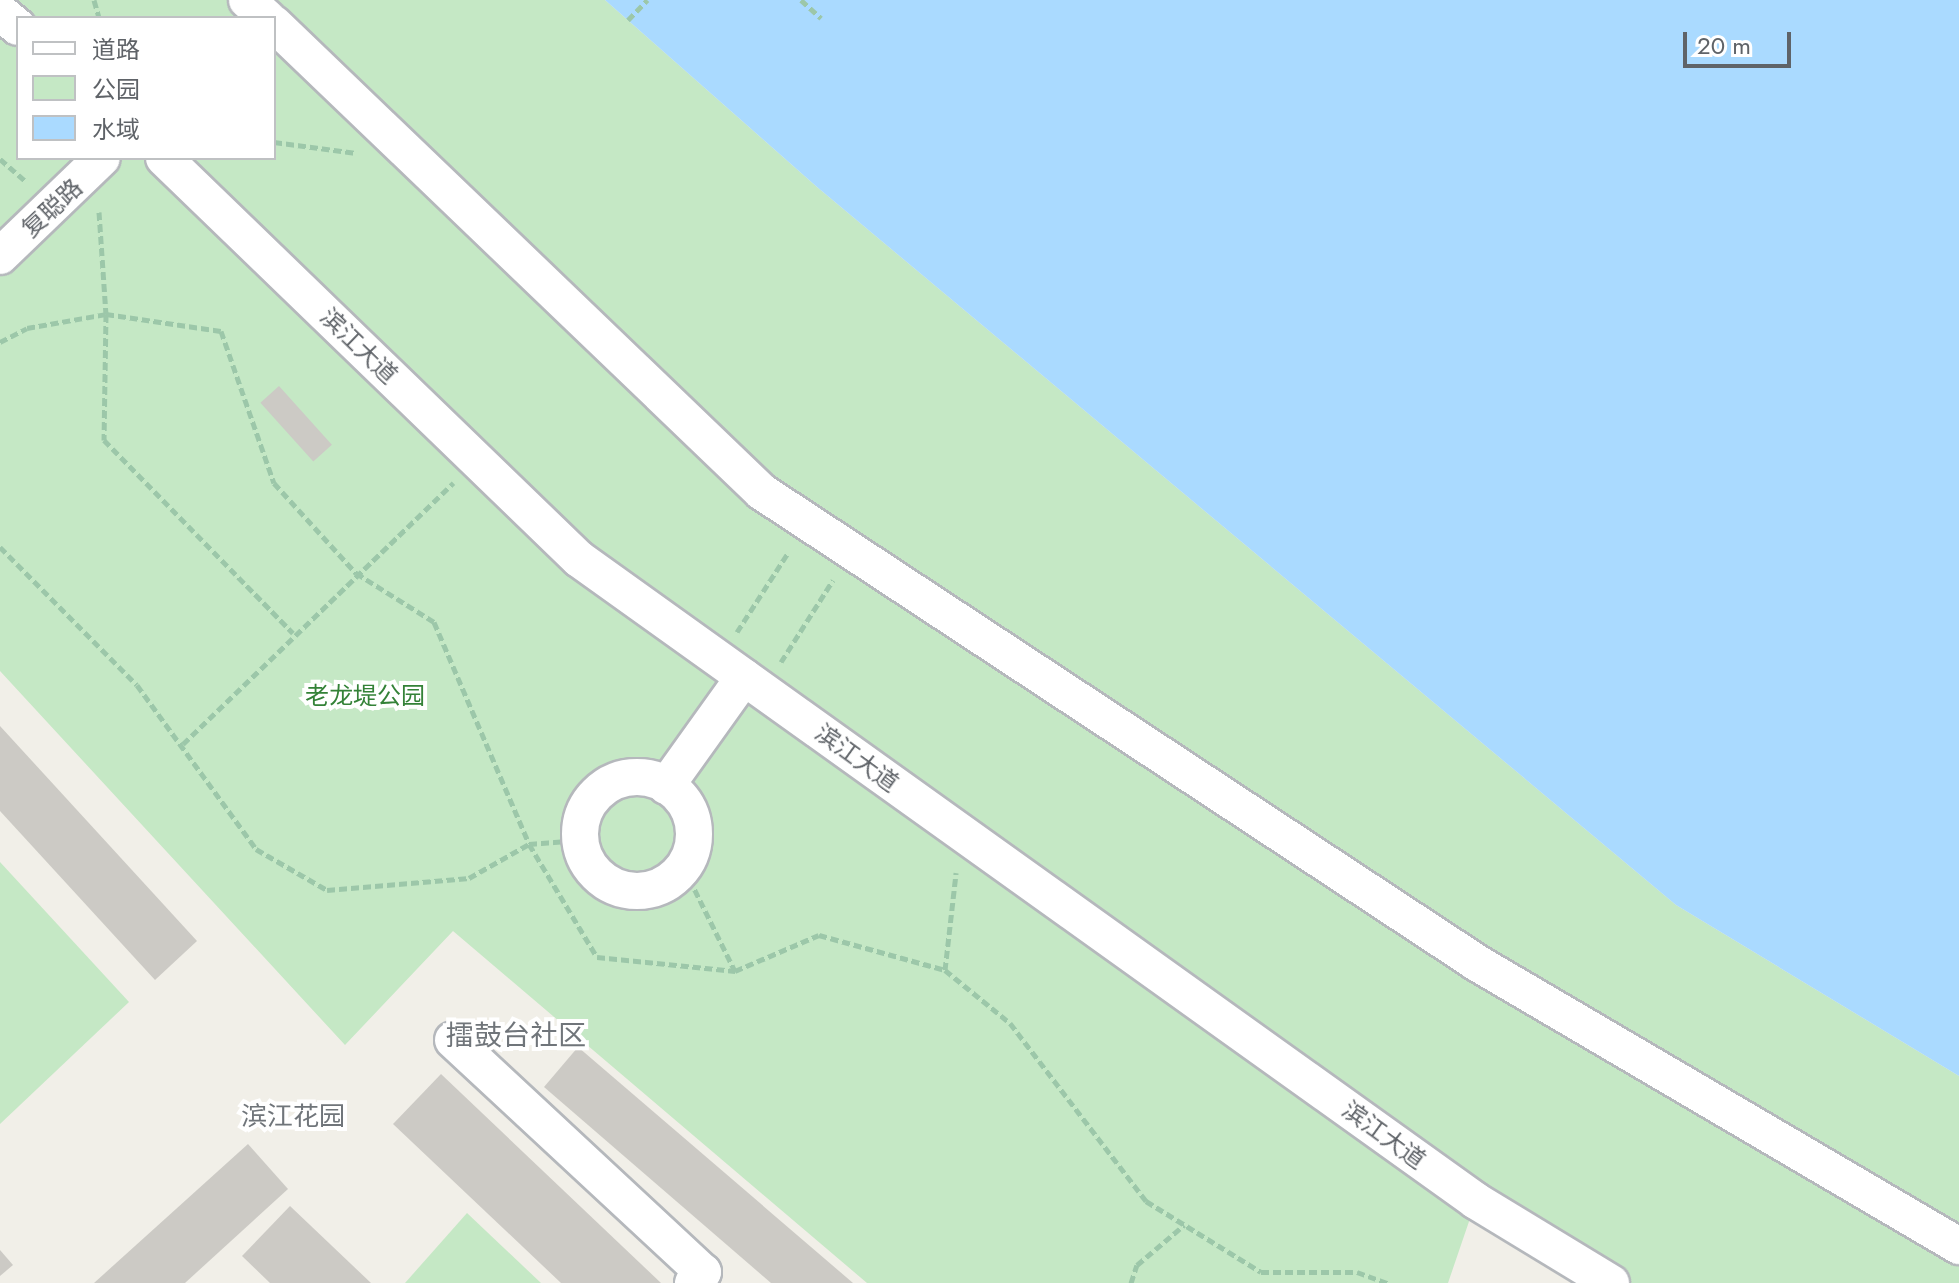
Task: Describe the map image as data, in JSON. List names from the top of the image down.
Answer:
{
  "streets": {
    "street": ["复聪路", "滨江大道"]
  },
  "districts": ["擂鼓台社区", "滨江花园"],
  "parks": ["老龙堤公园"],
  "legend": ["道路", "公园", "水域"],
  "scale_bar": "20 m"
}
